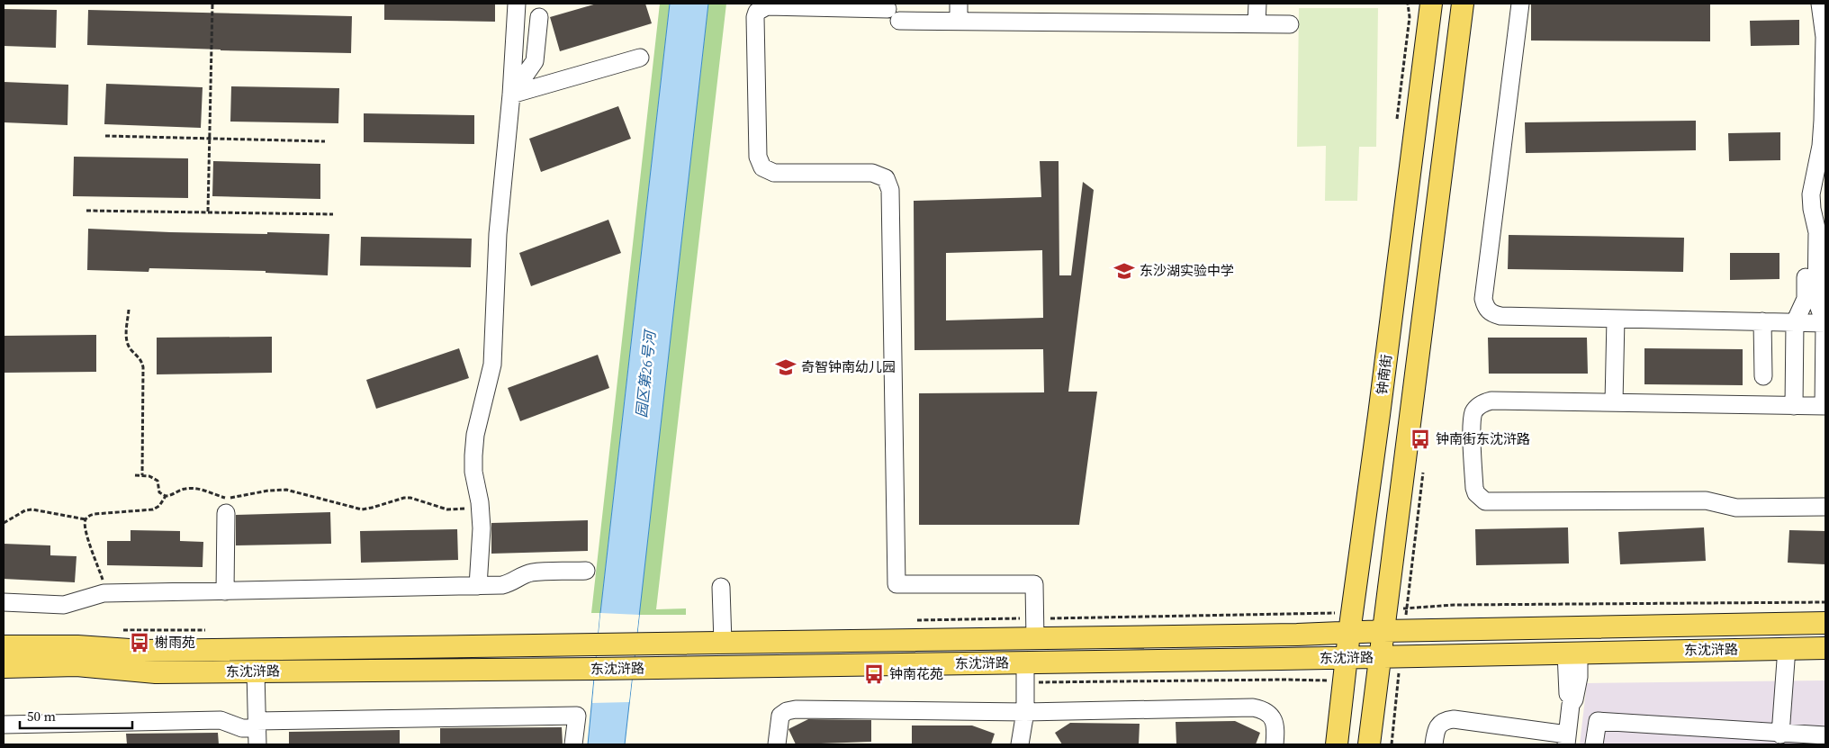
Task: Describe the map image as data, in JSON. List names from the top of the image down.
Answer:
{
  "streets": {
    "main road": ["钟南街", "东沈浒路"]
  },
  "crossings": [
    ["钟南街", "东沈浒路"]
  ],
  "water": ["园区第26号河"],
  "places": {
    "school or university": ["东沙湖实验中学", "奇智钟南幼儿园"],
    "bus stop": ["钟南街东沈浒路", "榭雨苑", "钟南花苑"]
  },
  "scale_bar": "50 m"
}
